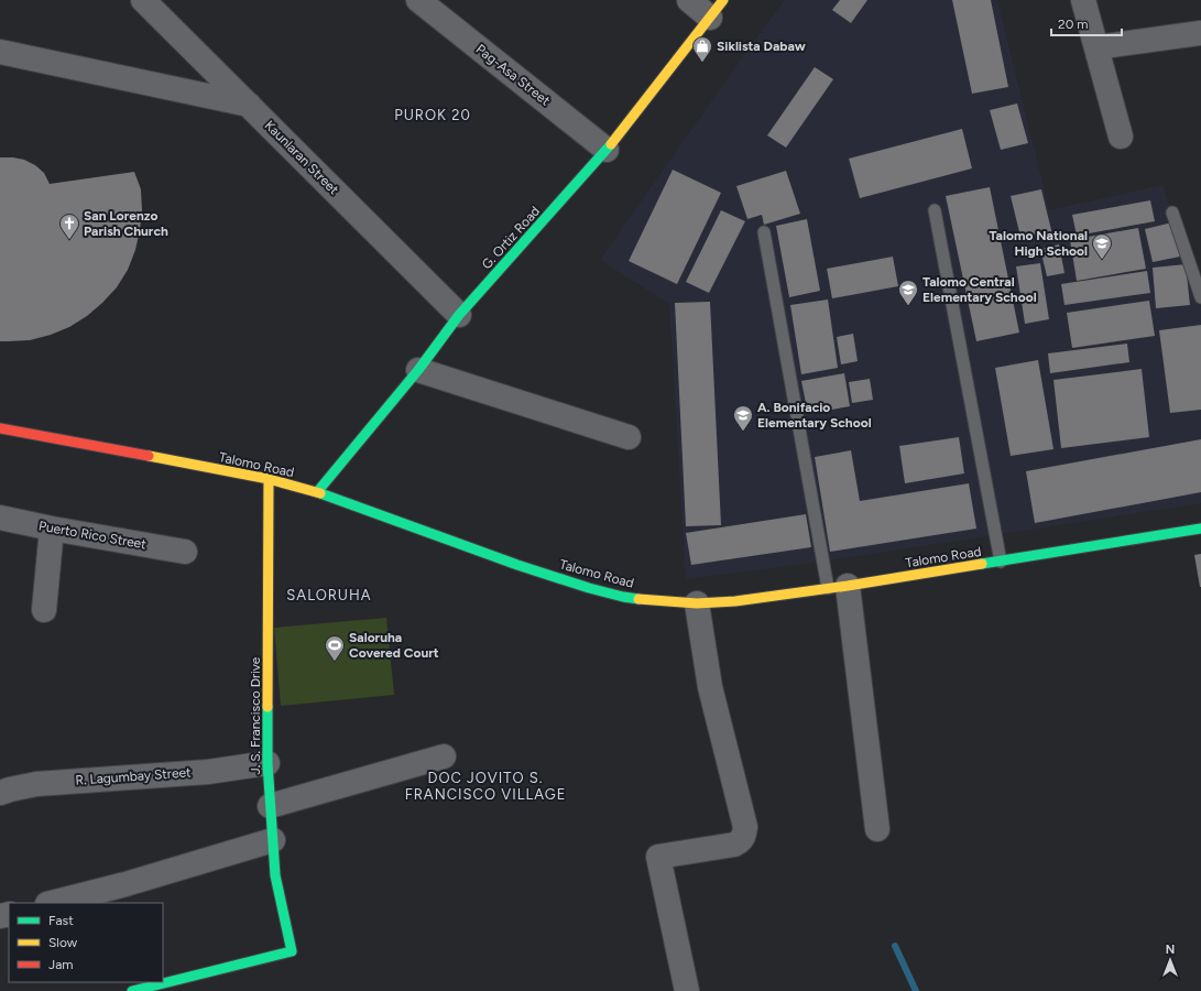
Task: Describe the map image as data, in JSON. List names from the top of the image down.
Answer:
{
  "streets": {
    "street": [
      "Pag-Asa Street",
      "Kaunlaran Street",
      "G. Ortiz Road",
      "Talomo Road",
      "Puerto Rico Street",
      "J. S. Francisco Drive",
      "R. Lagumbay Street"
    ]
  },
  "crossings": [
    ["Pag-Asa Street", "G. Ortiz Road"],
    ["Kaunlaran Street", "G. Ortiz Road"],
    ["G. Ortiz Road", "Talomo Road"],
    ["Talomo Road", "J. S. Francisco Drive"],
    ["J. S. Francisco Drive", "R. Lagumbay Street"]
  ],
  "districts": ["PUROK 20", "SALORUHA", "DOC JOVITO S. FRANCISCO VILLAGE"],
  "places": {
    "shop": ["Siklista Dabaw"],
    "church": ["San Lorenzo Parish Church"],
    "school or university": ["Talomo National High School", "Talomo Central Elementary School", "A. Bonifacio Elementary School"],
    "sports": ["Saloruha Covered Court"]
  },
  "legend": ["Fast", "Slow", "Jam"],
  "scale_bar": "20 m",
  "north": "top"
}
